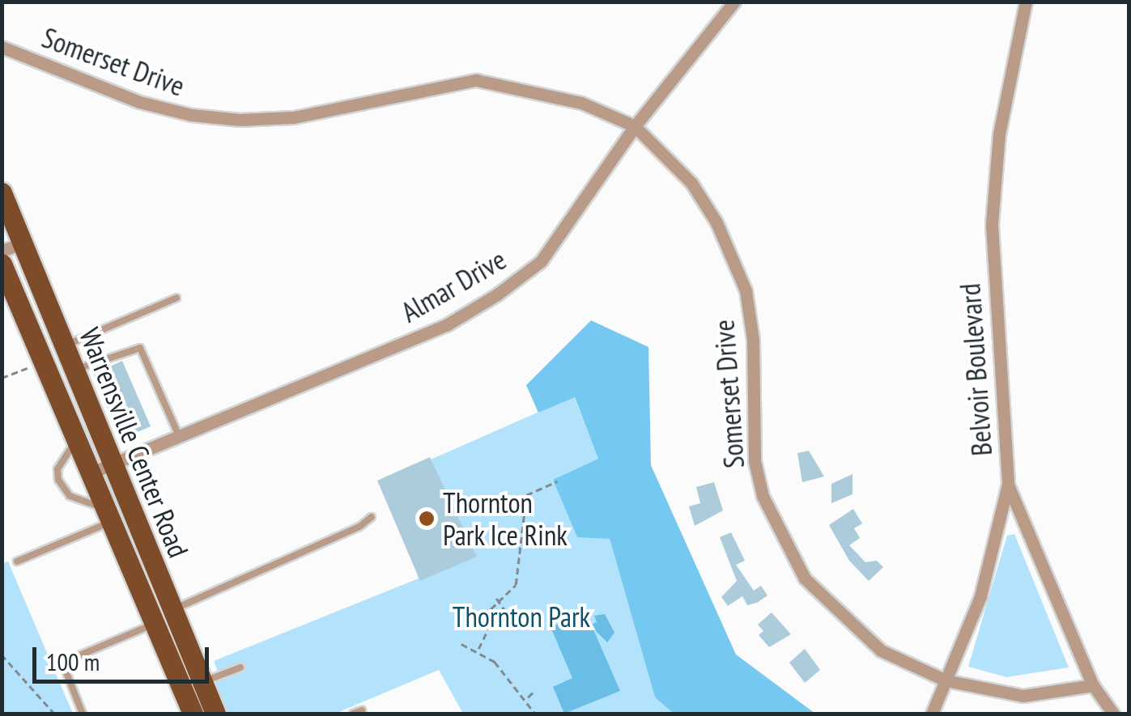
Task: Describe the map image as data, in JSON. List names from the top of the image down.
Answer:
{
  "streets": {
    "main road": ["Warrensville Center Road"],
    "street": ["Somerset Drive", "Almar Drive", "Belvoir Boulevard"]
  },
  "crossings": [
    ["Somerset Drive", "Almar Drive"],
    ["Somerset Drive", "Belvoir Boulevard"],
    ["Almar Drive", "Warrensville Center Road"]
  ],
  "parks": ["Thornton Park"],
  "places": ["Thornton Park Ice Rink"],
  "scale_bar": "100 m"
}
